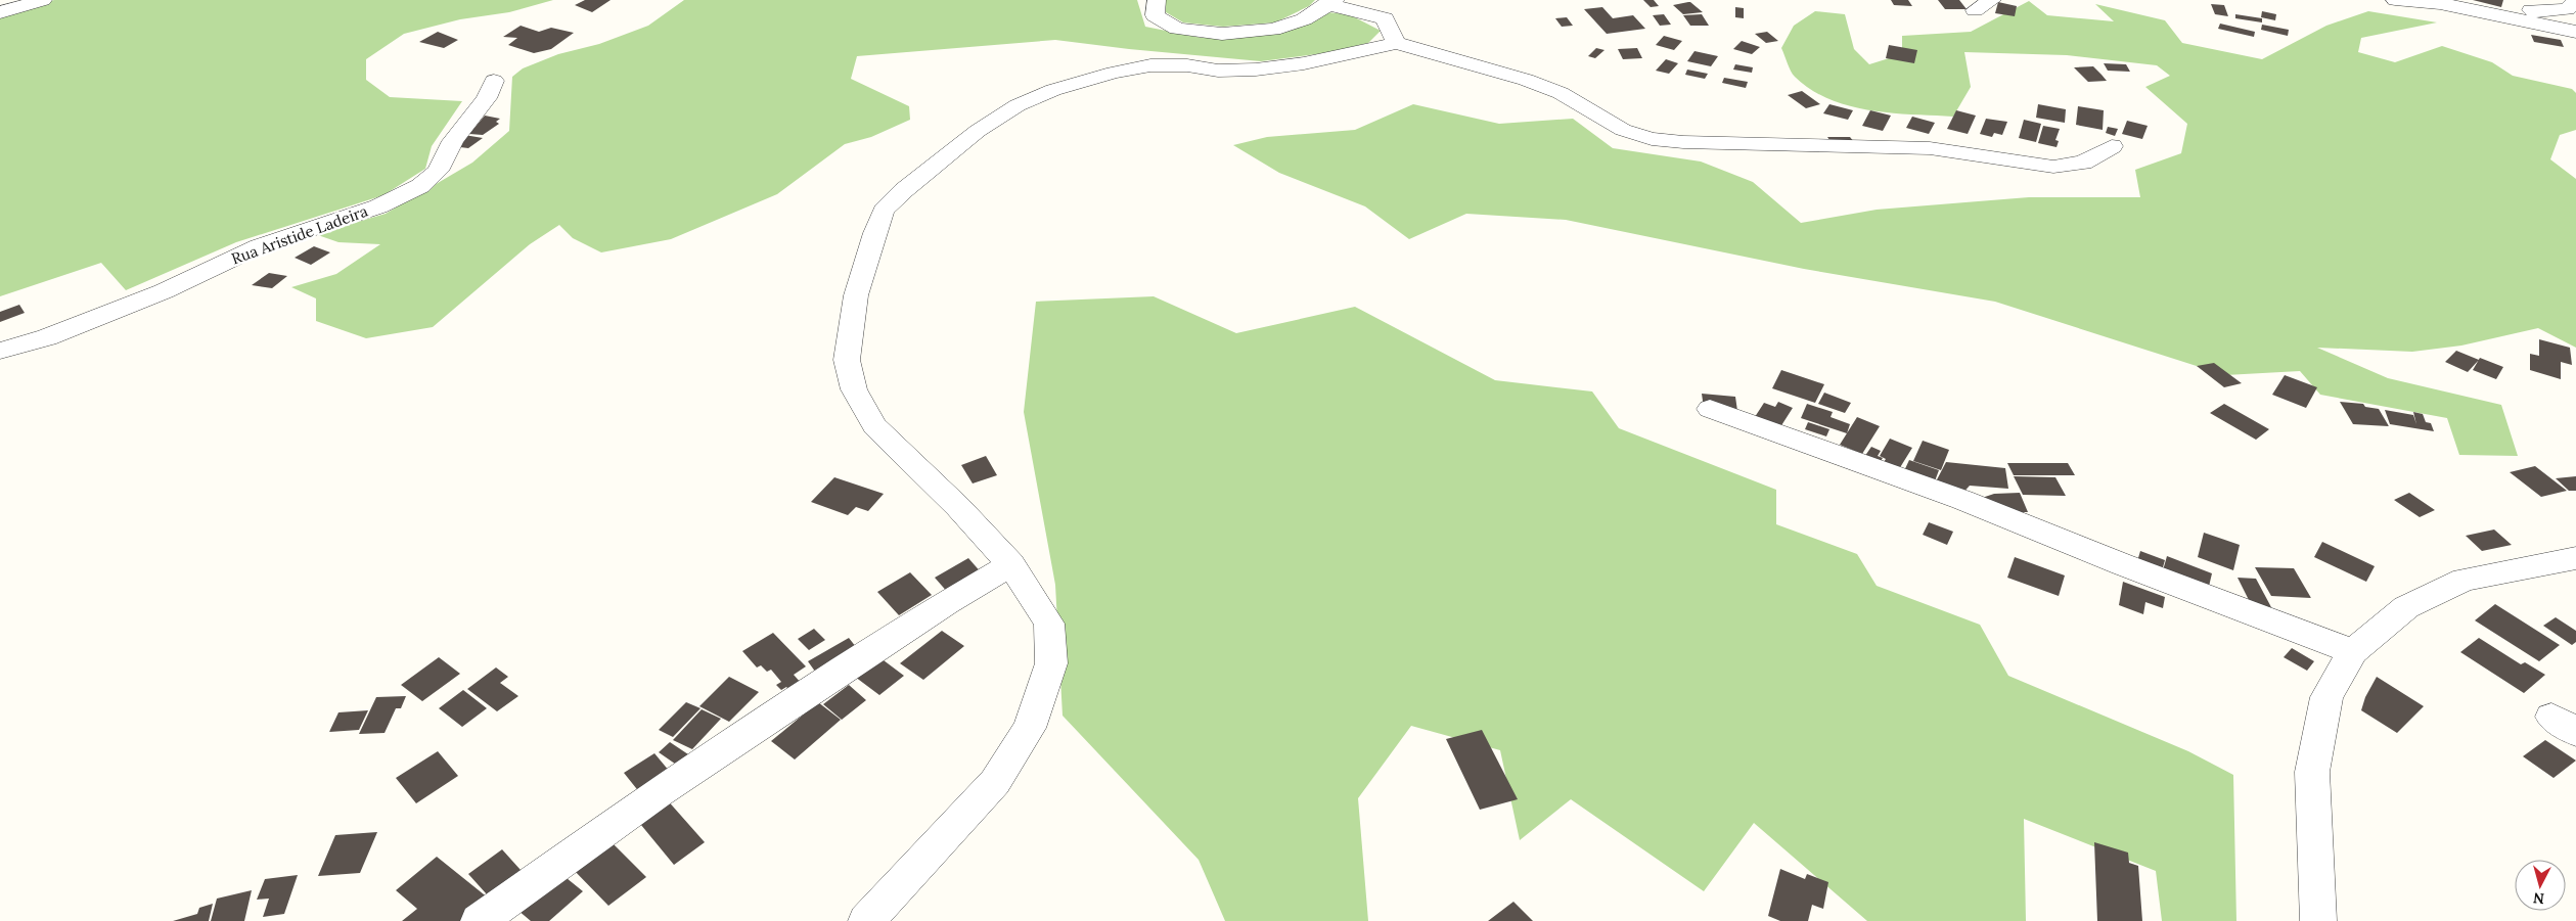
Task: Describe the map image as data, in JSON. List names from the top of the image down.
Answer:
{
  "streets": {
    "street": ["Rua Aristide Ladeira"]
  },
  "north": "bottom"
}
